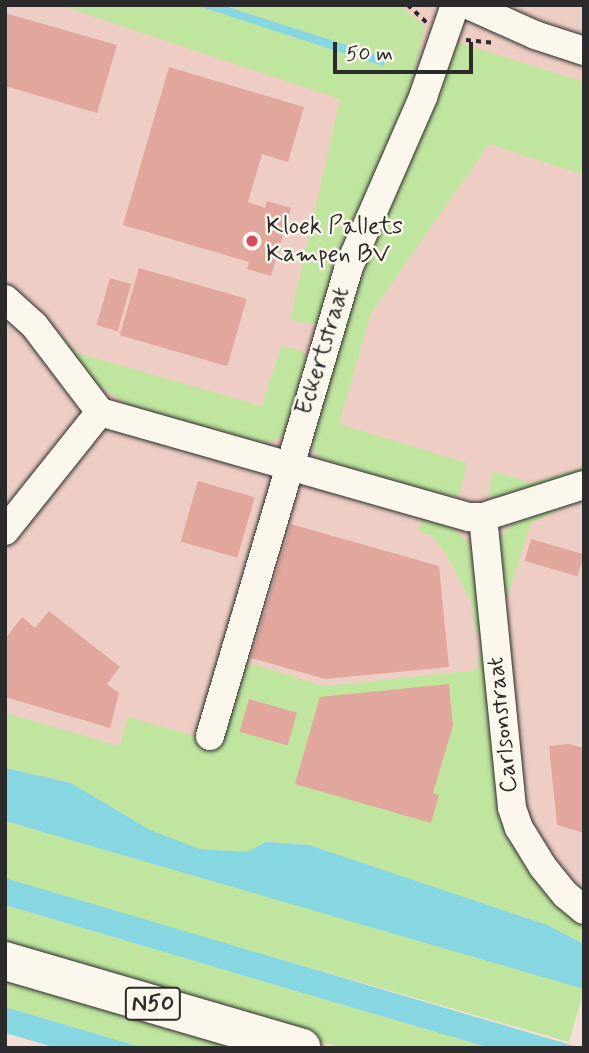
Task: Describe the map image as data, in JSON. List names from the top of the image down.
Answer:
{
  "streets": {
    "highway": ["N50"],
    "street": ["Eckertstraat", "Carlsonstraat"]
  },
  "places": ["Kloek Pallets Kampen BV"],
  "scale_bar": "50 m"
}
